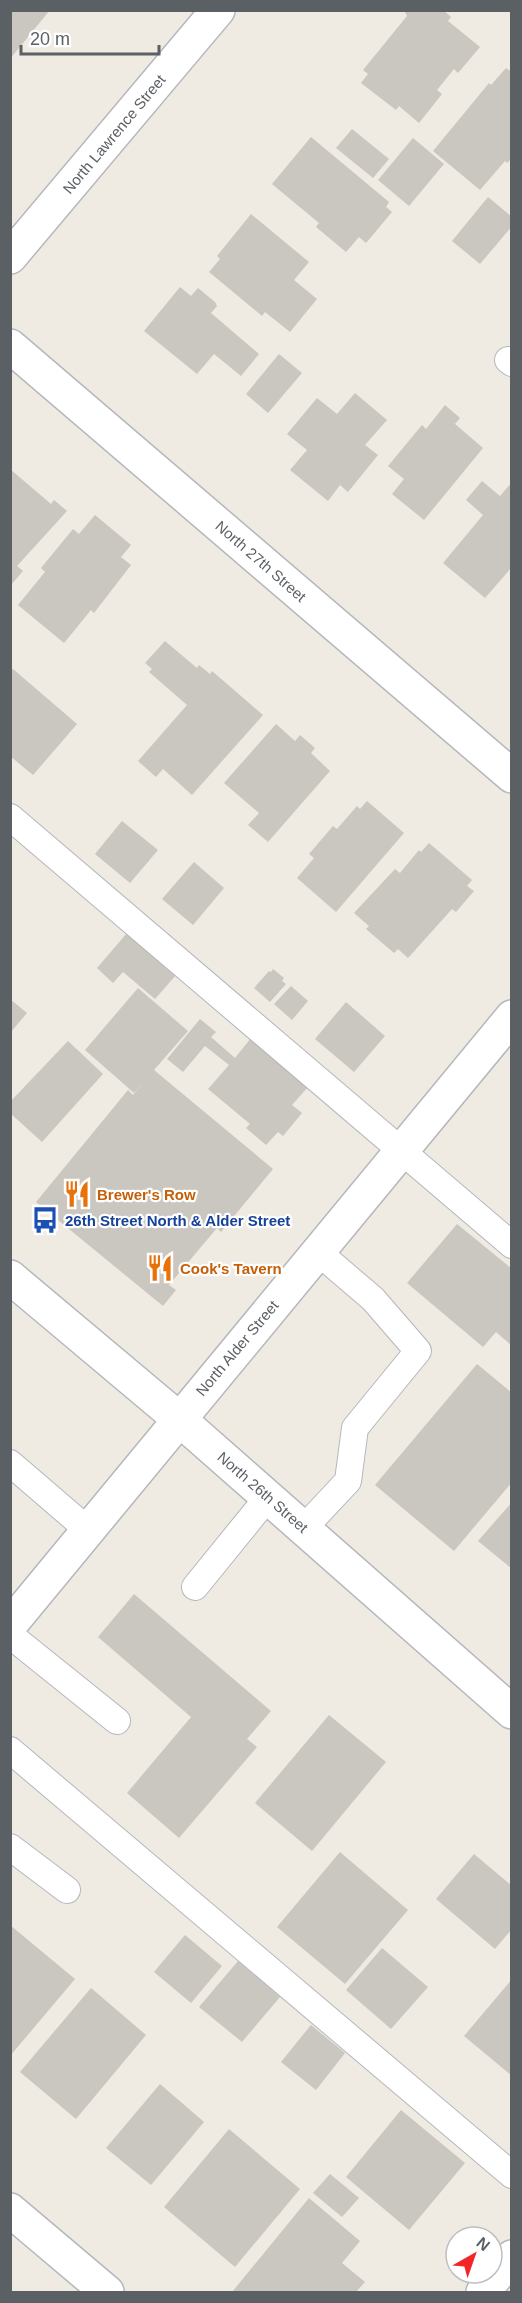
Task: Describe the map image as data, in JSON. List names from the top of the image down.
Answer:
{
  "streets": {
    "street": [
      "North Lawrence Street",
      "North 27th Street",
      "North Alder Street",
      "North 26th Street"
    ]
  },
  "crossings": [
    ["North Alder Street", "North 26th Street"]
  ],
  "places": {
    "restaurant": ["Brewer's Row", "Cook's Tavern"],
    "bus stop": ["26th Street North & Alder Street"]
  },
  "scale_bar": "20 m",
  "north": "top right"
}
